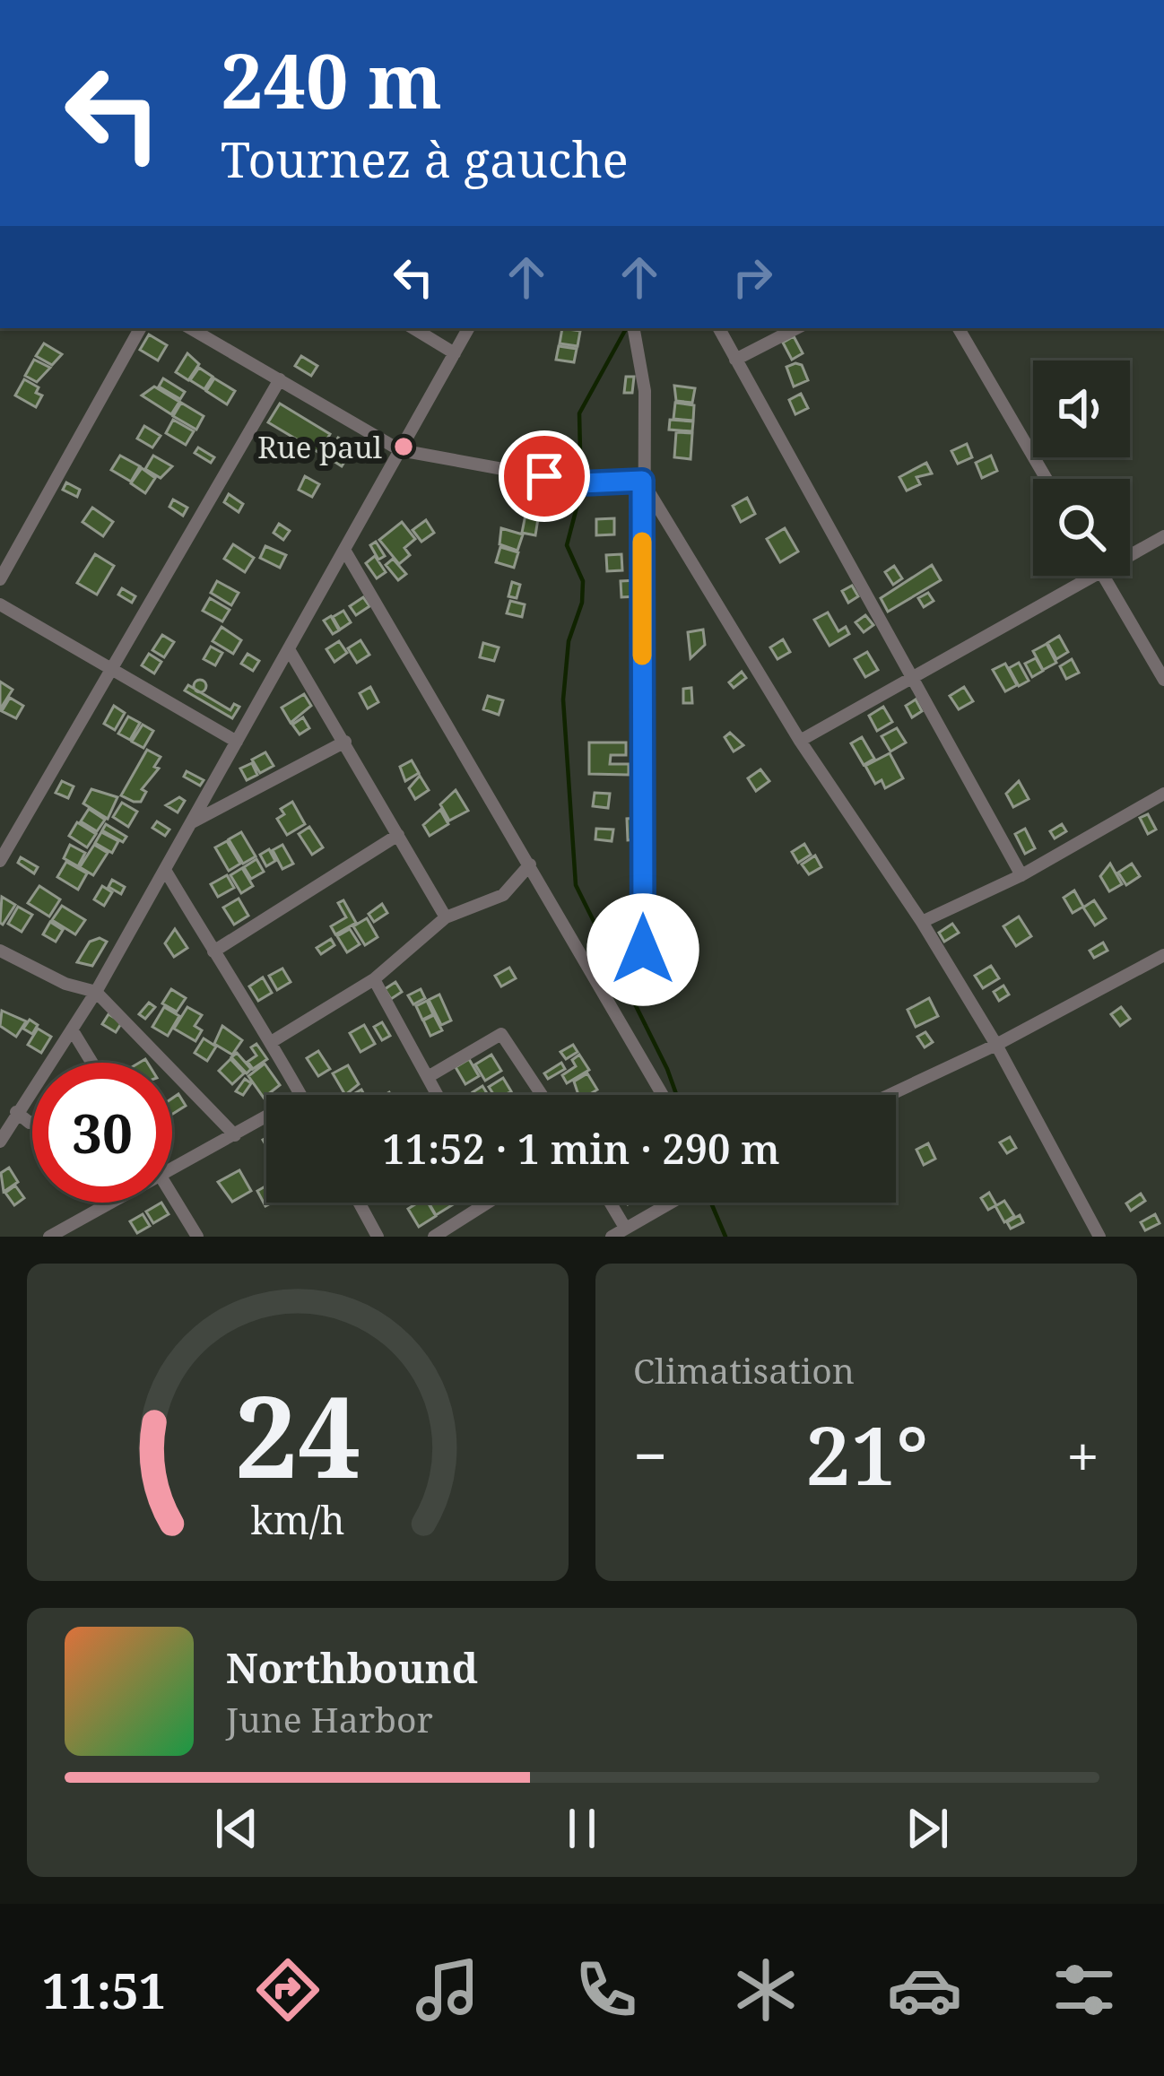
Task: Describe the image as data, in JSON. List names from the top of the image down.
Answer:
{
  "places": ["Rue paul"],
  "page": {
    "turn": ["240 m", "Tournez à gauche"],
    "limit": "30",
    "trip": "11:52 · 1 min · 290 m",
    "tile": "Climatisation",
    "heat": ["−", "21°", "+"],
    "song": ["Northbound", "June Harbor"],
    "tabs": "11:51",
    "gauge": ["24", "km/h"]
  }
}
